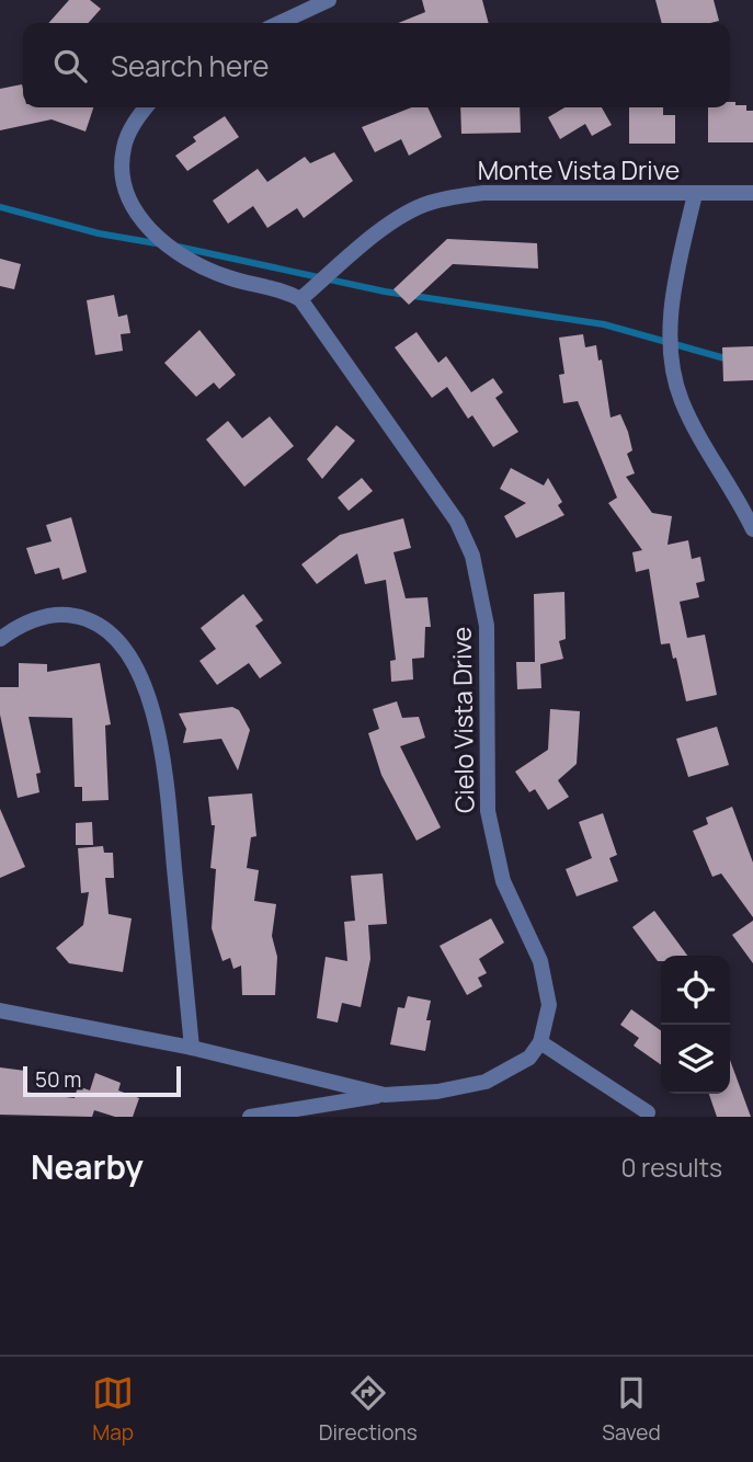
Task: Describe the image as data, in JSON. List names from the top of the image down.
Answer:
{
  "streets": {
    "street": ["Monte Vista Drive", "Cielo Vista Drive"]
  },
  "crossings": [
    ["Monte Vista Drive", "Cielo Vista Drive"]
  ],
  "scale_bar": "50 m",
  "page": {
    "search": "Search here",
    "scale": "50 m",
    "heading": ["Nearby", "0 results"],
    "nav": ["Map", "Directions", "Saved"]
  }
}
